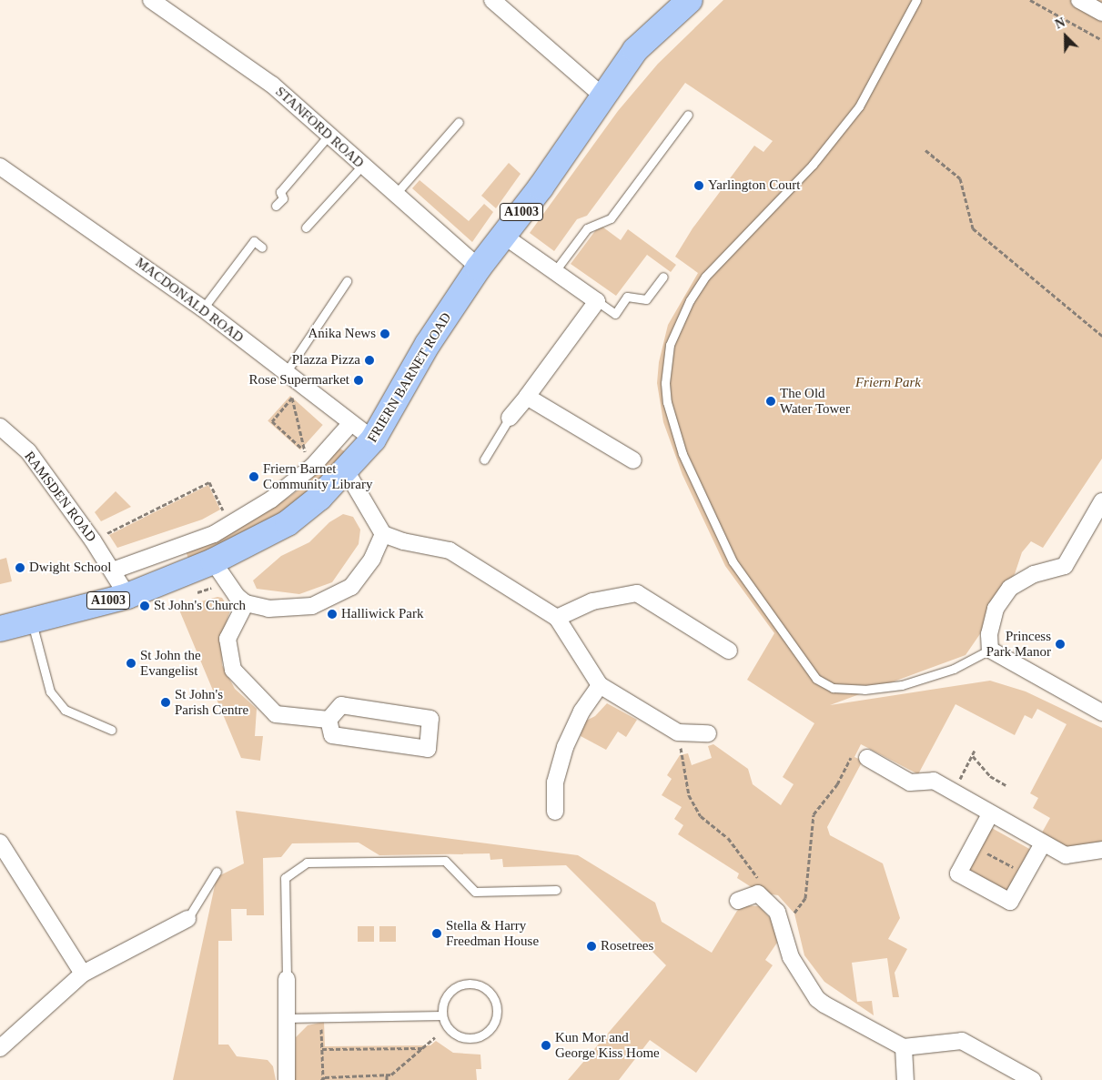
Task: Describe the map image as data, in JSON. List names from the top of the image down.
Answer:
{
  "streets": {
    "main road": ["A1003", "FRIERN BARNET ROAD"],
    "street": ["STANFORD ROAD", "MACDONALD ROAD", "RAMSDEN ROAD"]
  },
  "crossings": [
    ["STANFORD ROAD", "FRIERN BARNET ROAD"],
    ["MACDONALD ROAD", "FRIERN BARNET ROAD"],
    ["FRIERN BARNET ROAD", "RAMSDEN ROAD"]
  ],
  "parks": ["Friern Park"],
  "places": [
    "Yarlington Court",
    "Anika News",
    "Plazza Pizza",
    "Rose Supermarket",
    "The Old Water Tower",
    "Friern Barnet Community Library",
    "Dwight School",
    "St John's Church",
    "Halliwick Park",
    "Princess Park Manor",
    "St John the Evangelist",
    "St John's Parish Centre",
    "Stella & Harry Freedman House",
    "Rosetrees",
    "Kun Mor and George Kiss Home"
  ],
  "north": "top left"
}
